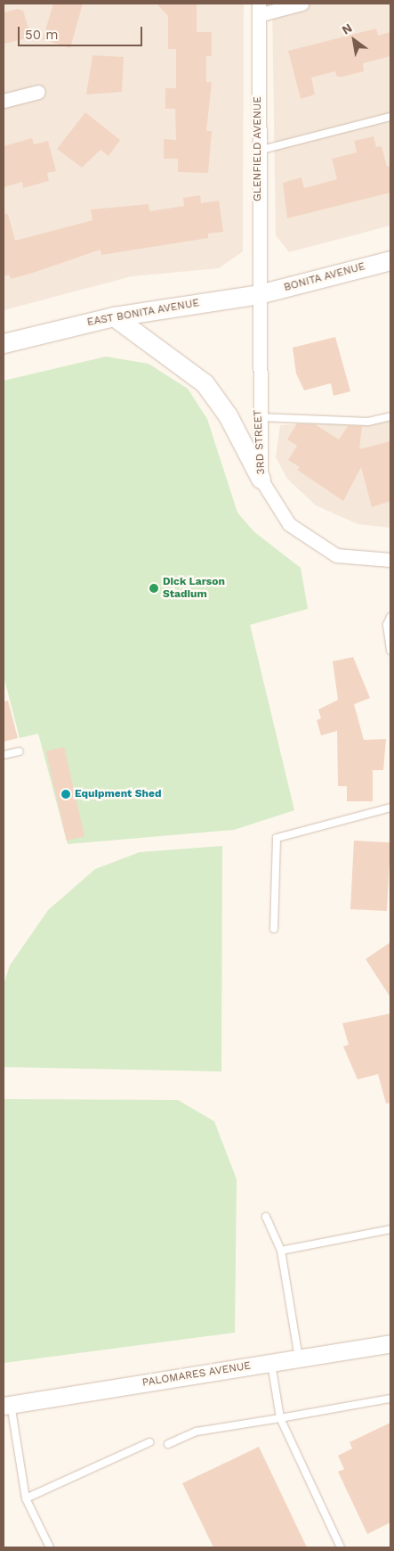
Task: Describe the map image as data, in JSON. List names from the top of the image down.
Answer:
{
  "streets": {
    "main road": ["BONITA AVENUE", "EAST BONITA AVENUE"],
    "street": ["GLENFIELD AVENUE", "3RD STREET", "PALOMARES AVENUE"]
  },
  "crossings": [
    ["GLENFIELD AVENUE", "BONITA AVENUE"],
    ["GLENFIELD AVENUE", "EAST BONITA AVENUE"],
    ["GLENFIELD AVENUE", "3RD STREET"],
    ["BONITA AVENUE", "EAST BONITA AVENUE"],
    ["BONITA AVENUE", "3RD STREET"],
    ["EAST BONITA AVENUE", "3RD STREET"]
  ],
  "places": ["Dick Larson Stadium", "Equipment Shed"],
  "scale_bar": "50 m",
  "north": "top left"
}
